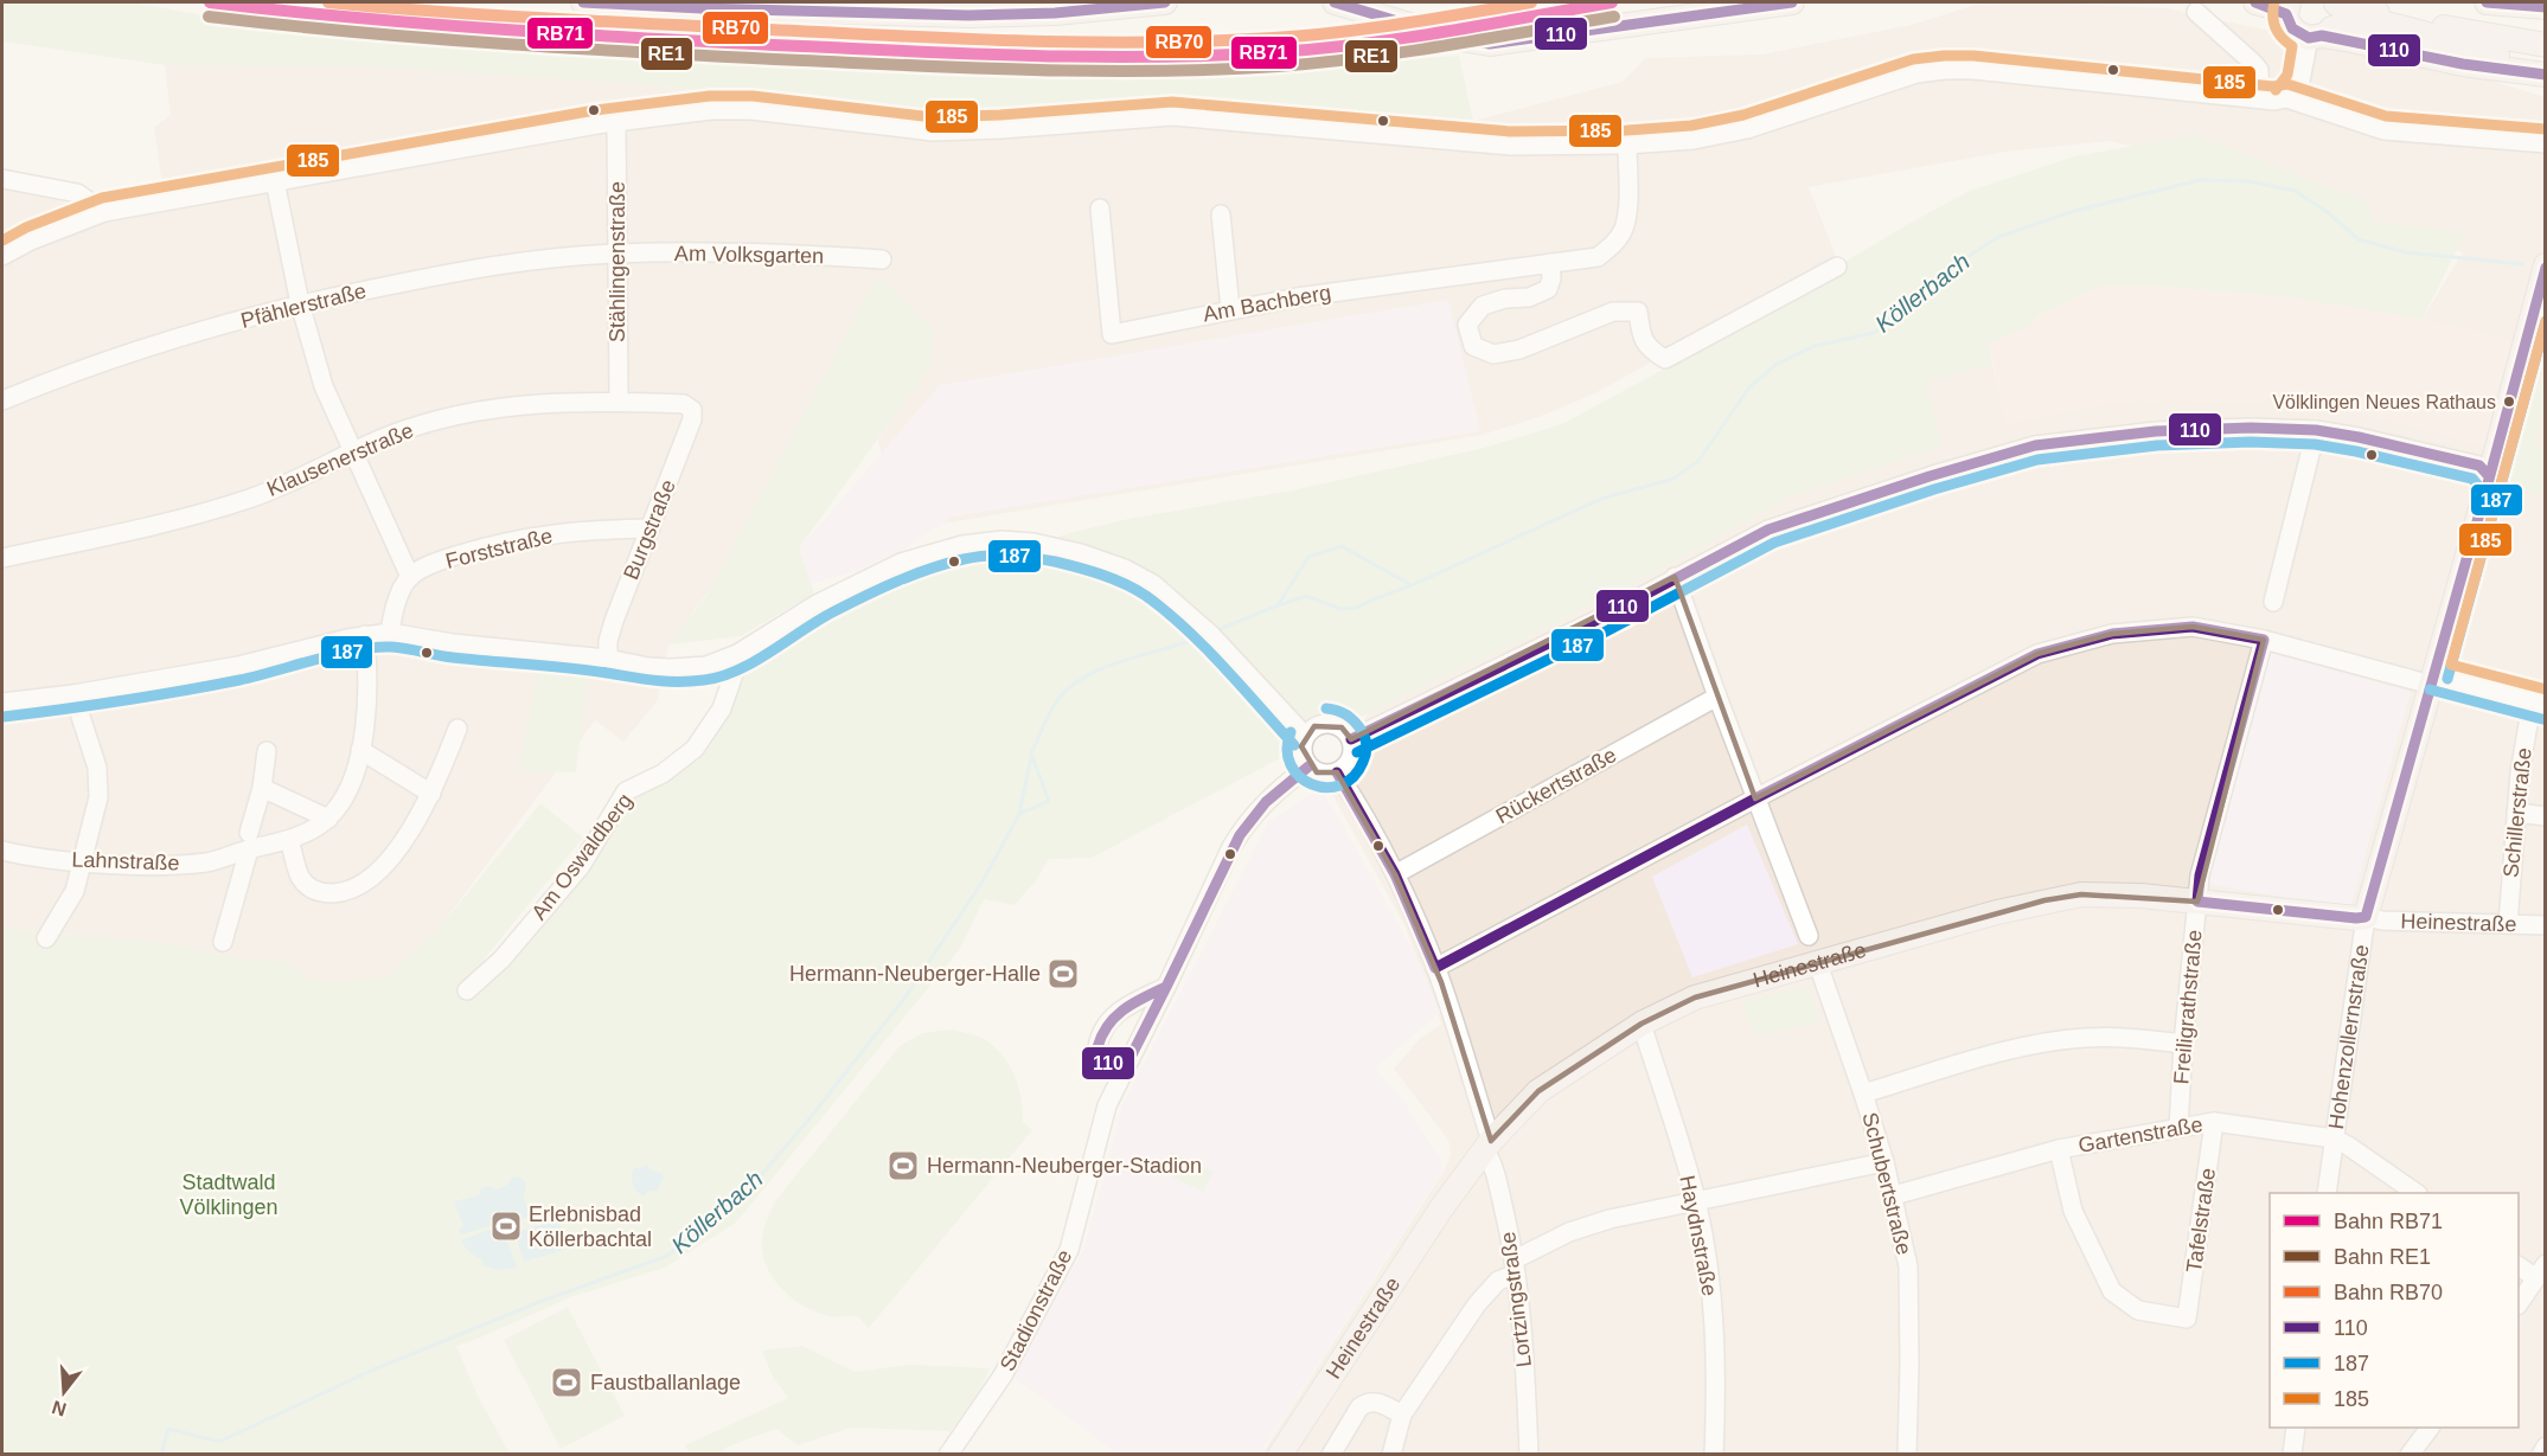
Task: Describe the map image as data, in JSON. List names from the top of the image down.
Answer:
{
  "streets": {
    "main road": ["Heinestraße", "Hohenzollernstraße"],
    "street": [
      "Am Volksgarten",
      "Stählingenstraße",
      "Am Bachberg",
      "Pfählerstraße",
      "Klausenerstraße",
      "Burgstraße",
      "Forststraße",
      "Rückertstraße",
      "Schillerstraße",
      "Am Oswaldberg",
      "Lahnstraße",
      "Freiligrathstraße",
      "Gartenstraße",
      "Schubertstraße",
      "Tafelstraße",
      "Haydnstraße",
      "Lortzingstraße",
      "Stadionstraße"
    ]
  },
  "crossings": [
    ["Am Volksgarten", "Stählingenstraße"],
    ["Am Volksgarten", "Pfählerstraße"],
    ["Stählingenstraße", "Pfählerstraße"],
    ["Stählingenstraße", "Klausenerstraße"],
    ["Klausenerstraße", "Burgstraße"],
    ["Burgstraße", "Forststraße"],
    ["Rückertstraße", "Lortzingstraße"],
    ["Schillerstraße", "Heinestraße"],
    ["Heinestraße", "Freiligrathstraße"],
    ["Heinestraße", "Hohenzollernstraße"],
    ["Heinestraße", "Schubertstraße"],
    ["Heinestraße", "Haydnstraße"],
    ["Heinestraße", "Lortzingstraße"],
    ["Freiligrathstraße", "Gartenstraße"],
    ["Hohenzollernstraße", "Gartenstraße"],
    ["Gartenstraße", "Schubertstraße"],
    ["Gartenstraße", "Tafelstraße"],
    ["Lortzingstraße", "Stadionstraße"]
  ],
  "water": ["Köllerbach"],
  "parks": ["Stadtwald Völklingen"],
  "places": {
    "other": ["Völklingen Neues Rathaus"],
    "sports": [
      "Hermann-Neuberger-Halle",
      "Hermann-Neuberger-Stadion",
      "Erlebnisbad Köllerbachtal",
      "Faustballanlage"
    ]
  },
  "lines": [
    "rail line RB71",
    "rail line RB70",
    "transit line 110",
    "transit line 185",
    "rail line RE1",
    "transit line 187"
  ],
  "legend": [
    "Bahn RB71",
    "Bahn RE1",
    "Bahn RB70",
    "110",
    "187",
    "185"
  ],
  "north": "bottom"
}
